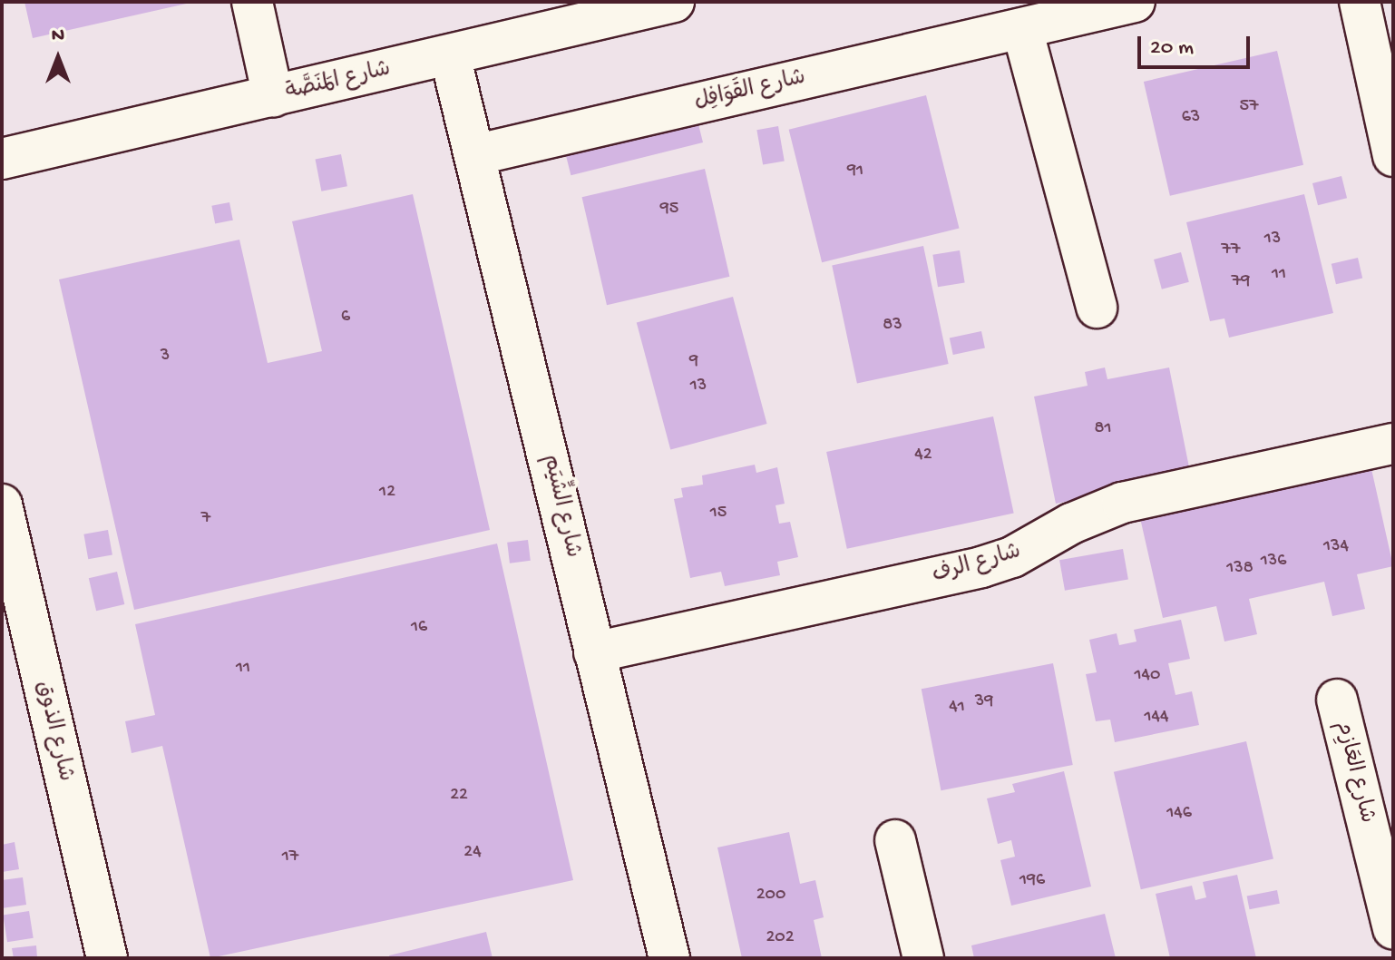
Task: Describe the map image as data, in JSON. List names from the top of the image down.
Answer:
{
  "streets": {
    "street": [
      "شارع المَنَصَّة",
      "شارع القَوَافِل",
      "شارع الشِّيَم",
      "شارع الرف",
      "شارع الذوق",
      "شارع العَازِم"
    ]
  },
  "crossings": [
    ["شارع المَنَصَّة", "شارع الشِّيَم"],
    ["شارع القَوَافِل", "شارع الشِّيَم"],
    ["شارع الشِّيَم", "شارع الرف"]
  ],
  "house_numbers": [
    "57",
    "63",
    "91",
    "95",
    "13",
    "77",
    "11",
    "79",
    "6",
    "83",
    "3",
    "9",
    "13",
    "81",
    "42",
    "12",
    "15",
    "7",
    "134",
    "136",
    "138",
    "16",
    "11",
    "140",
    "39",
    "41",
    "144",
    "22",
    "146",
    "24",
    "17",
    "196",
    "200",
    "202"
  ],
  "scale_bar": "20 m",
  "north": "top"
}
